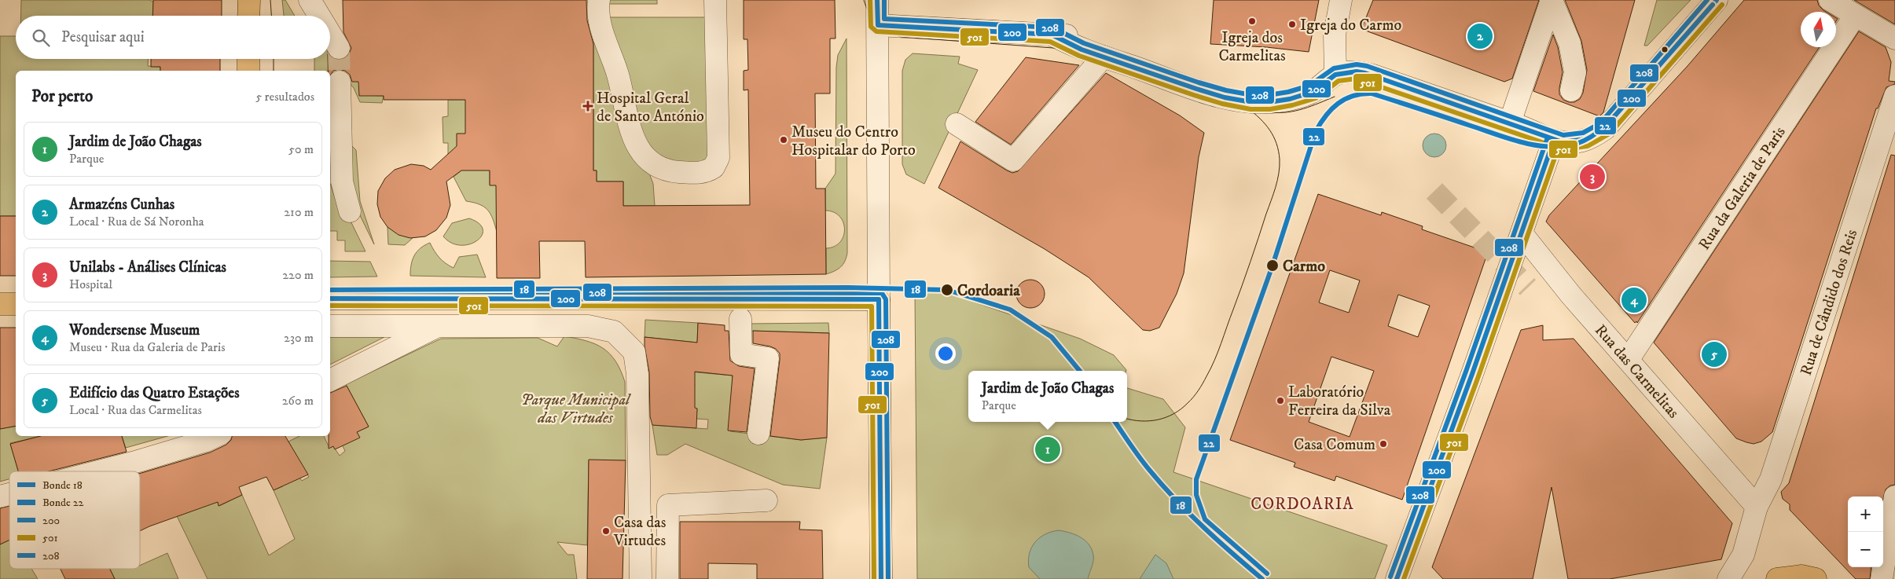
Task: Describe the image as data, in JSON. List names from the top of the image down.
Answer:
{
  "streets": {
    "street": ["Rua da Galeria de Paris", "Rua de Cândido dos Reis", "Rua das Carmelitas"]
  },
  "crossings": [
    ["Rua da Galeria de Paris", "Rua das Carmelitas"],
    ["Rua de Cândido dos Reis", "Rua das Carmelitas"]
  ],
  "districts": ["CORDOARIA"],
  "parks": ["Parque Municipal das Virtudes"],
  "places": {
    "other": [
      "Igreja dos Carmelitas",
      "Igreja do Carmo",
      "Museu do Centro Hospitalar do Porto",
      "Carmo",
      "Cordoaria",
      "Laboratório Ferreira da Silva",
      "Casa Comum",
      "Casa das Virtudes"
    ],
    "health": ["Hospital Geral de Santo António"]
  },
  "lines": [
    "transit line 200",
    "transit line 501",
    "transit line 208",
    "tram line 22",
    "tram line 18"
  ],
  "legend": [
    "Bonde 18",
    "Bonde 22",
    "200",
    "501",
    "208"
  ],
  "north": "top",
  "page": {
    "search": "Pesquisar aqui",
    "pins": [
      "2",
      "3",
      "4",
      "5",
      "1"
    ],
    "heading": ["Por perto", "5 resultados"],
    "list": [
      {
        "mark": "1",
        "name": "Jardim de João Chagas",
        "note": "Parque",
        "value": "50 m"
      },
      {
        "mark": "2",
        "name": "Armazéns Cunhas",
        "note": "Local · Rua de Sá Noronha",
        "value": "210 m"
      },
      {
        "mark": "3",
        "name": "Unilabs - Análises Clínicas",
        "note": "Hospital",
        "value": "220 m"
      },
      {
        "mark": "4",
        "name": "Wondersense Museum",
        "note": "Museu · Rua da Galeria de Paris",
        "value": "230 m"
      },
      {
        "mark": "5",
        "name": "Edifício das Quatro Estações",
        "note": "Local · Rua das Carmelitas",
        "value": "260 m"
      }
    ],
    "popup": ["Jardim de João Chagas", "Parque"],
    "map_buttons": ["+", "−"]
  }
}
